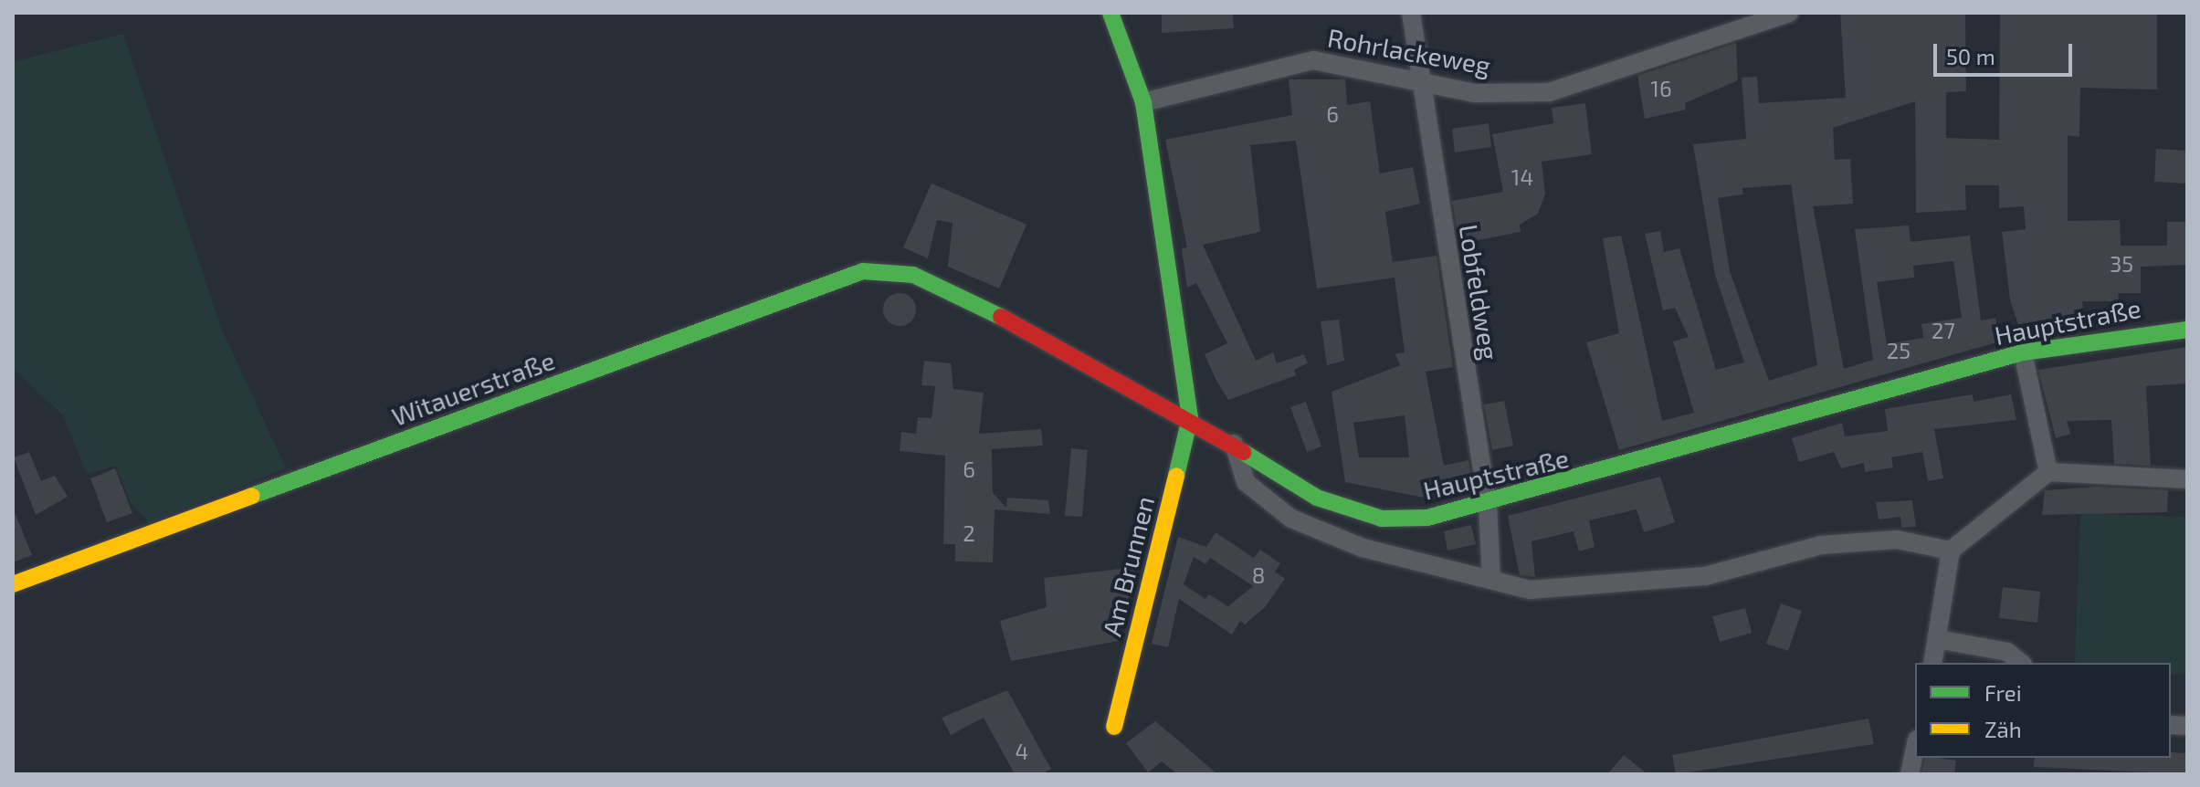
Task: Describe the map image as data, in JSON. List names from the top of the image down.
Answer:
{
  "streets": {
    "street": [
      "Rohrlackeweg",
      "Lobfeldweg",
      "Hauptstraße",
      "Witauerstraße",
      "Am Brunnen"
    ]
  },
  "crossings": [
    ["Rohrlackeweg", "Lobfeldweg"],
    ["Lobfeldweg", "Hauptstraße"],
    ["Hauptstraße", "Witauerstraße"],
    ["Hauptstraße", "Am Brunnen"]
  ],
  "house_numbers": [
    "16",
    "6",
    "14",
    "35",
    "27",
    "25",
    "6",
    "2",
    "8",
    "4"
  ],
  "legend": ["Frei", "Zäh"],
  "scale_bar": "50 m"
}
